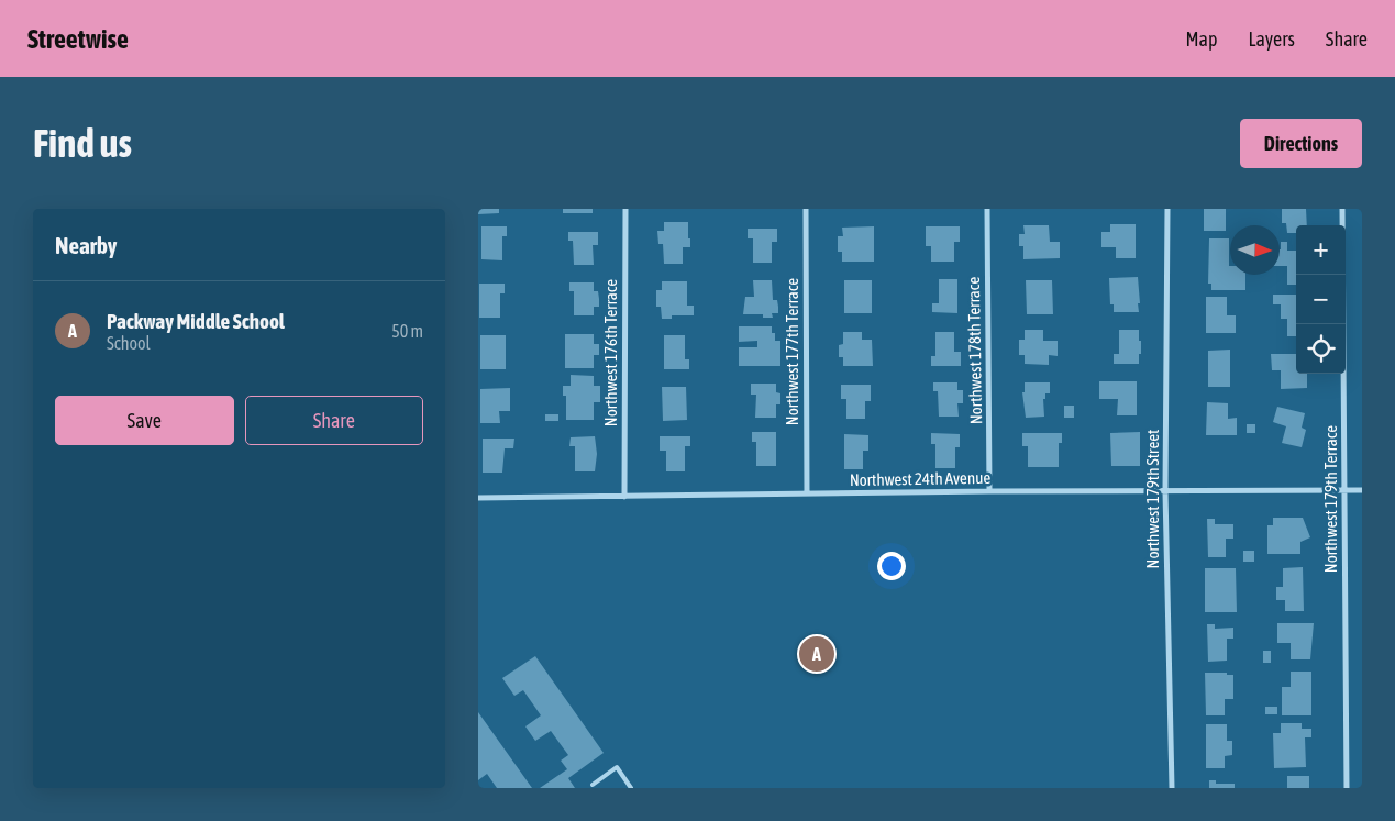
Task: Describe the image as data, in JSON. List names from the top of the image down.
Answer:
{
  "streets": {
    "street": [
      "Northwest 178th Terrace",
      "Northwest 177th Terrace",
      "Northwest 176th Terrace",
      "Northwest 24th Avenue",
      "Northwest 179th Street",
      "Northwest 179th Terrace"
    ]
  },
  "crossings": [
    ["Northwest 178th Terrace", "Northwest 24th Avenue"],
    ["Northwest 177th Terrace", "Northwest 24th Avenue"],
    ["Northwest 176th Terrace", "Northwest 24th Avenue"],
    ["Northwest 24th Avenue", "Northwest 179th Street"],
    ["Northwest 24th Avenue", "Northwest 179th Terrace"]
  ],
  "north": "right",
  "page": {
    "header": "Streetwise",
    "nav": ["Map", "Layers", "Share"],
    "buttons": [
      "Directions",
      ["Save", "Share"]
    ],
    "title": "Find us",
    "heading": "Nearby",
    "map_buttons": ["+", "−"],
    "list": [
      {
        "mark": "A",
        "name": "Packway Middle School",
        "note": "School",
        "value": "50 m"
      }
    ],
    "pins": "A"
  }
}
